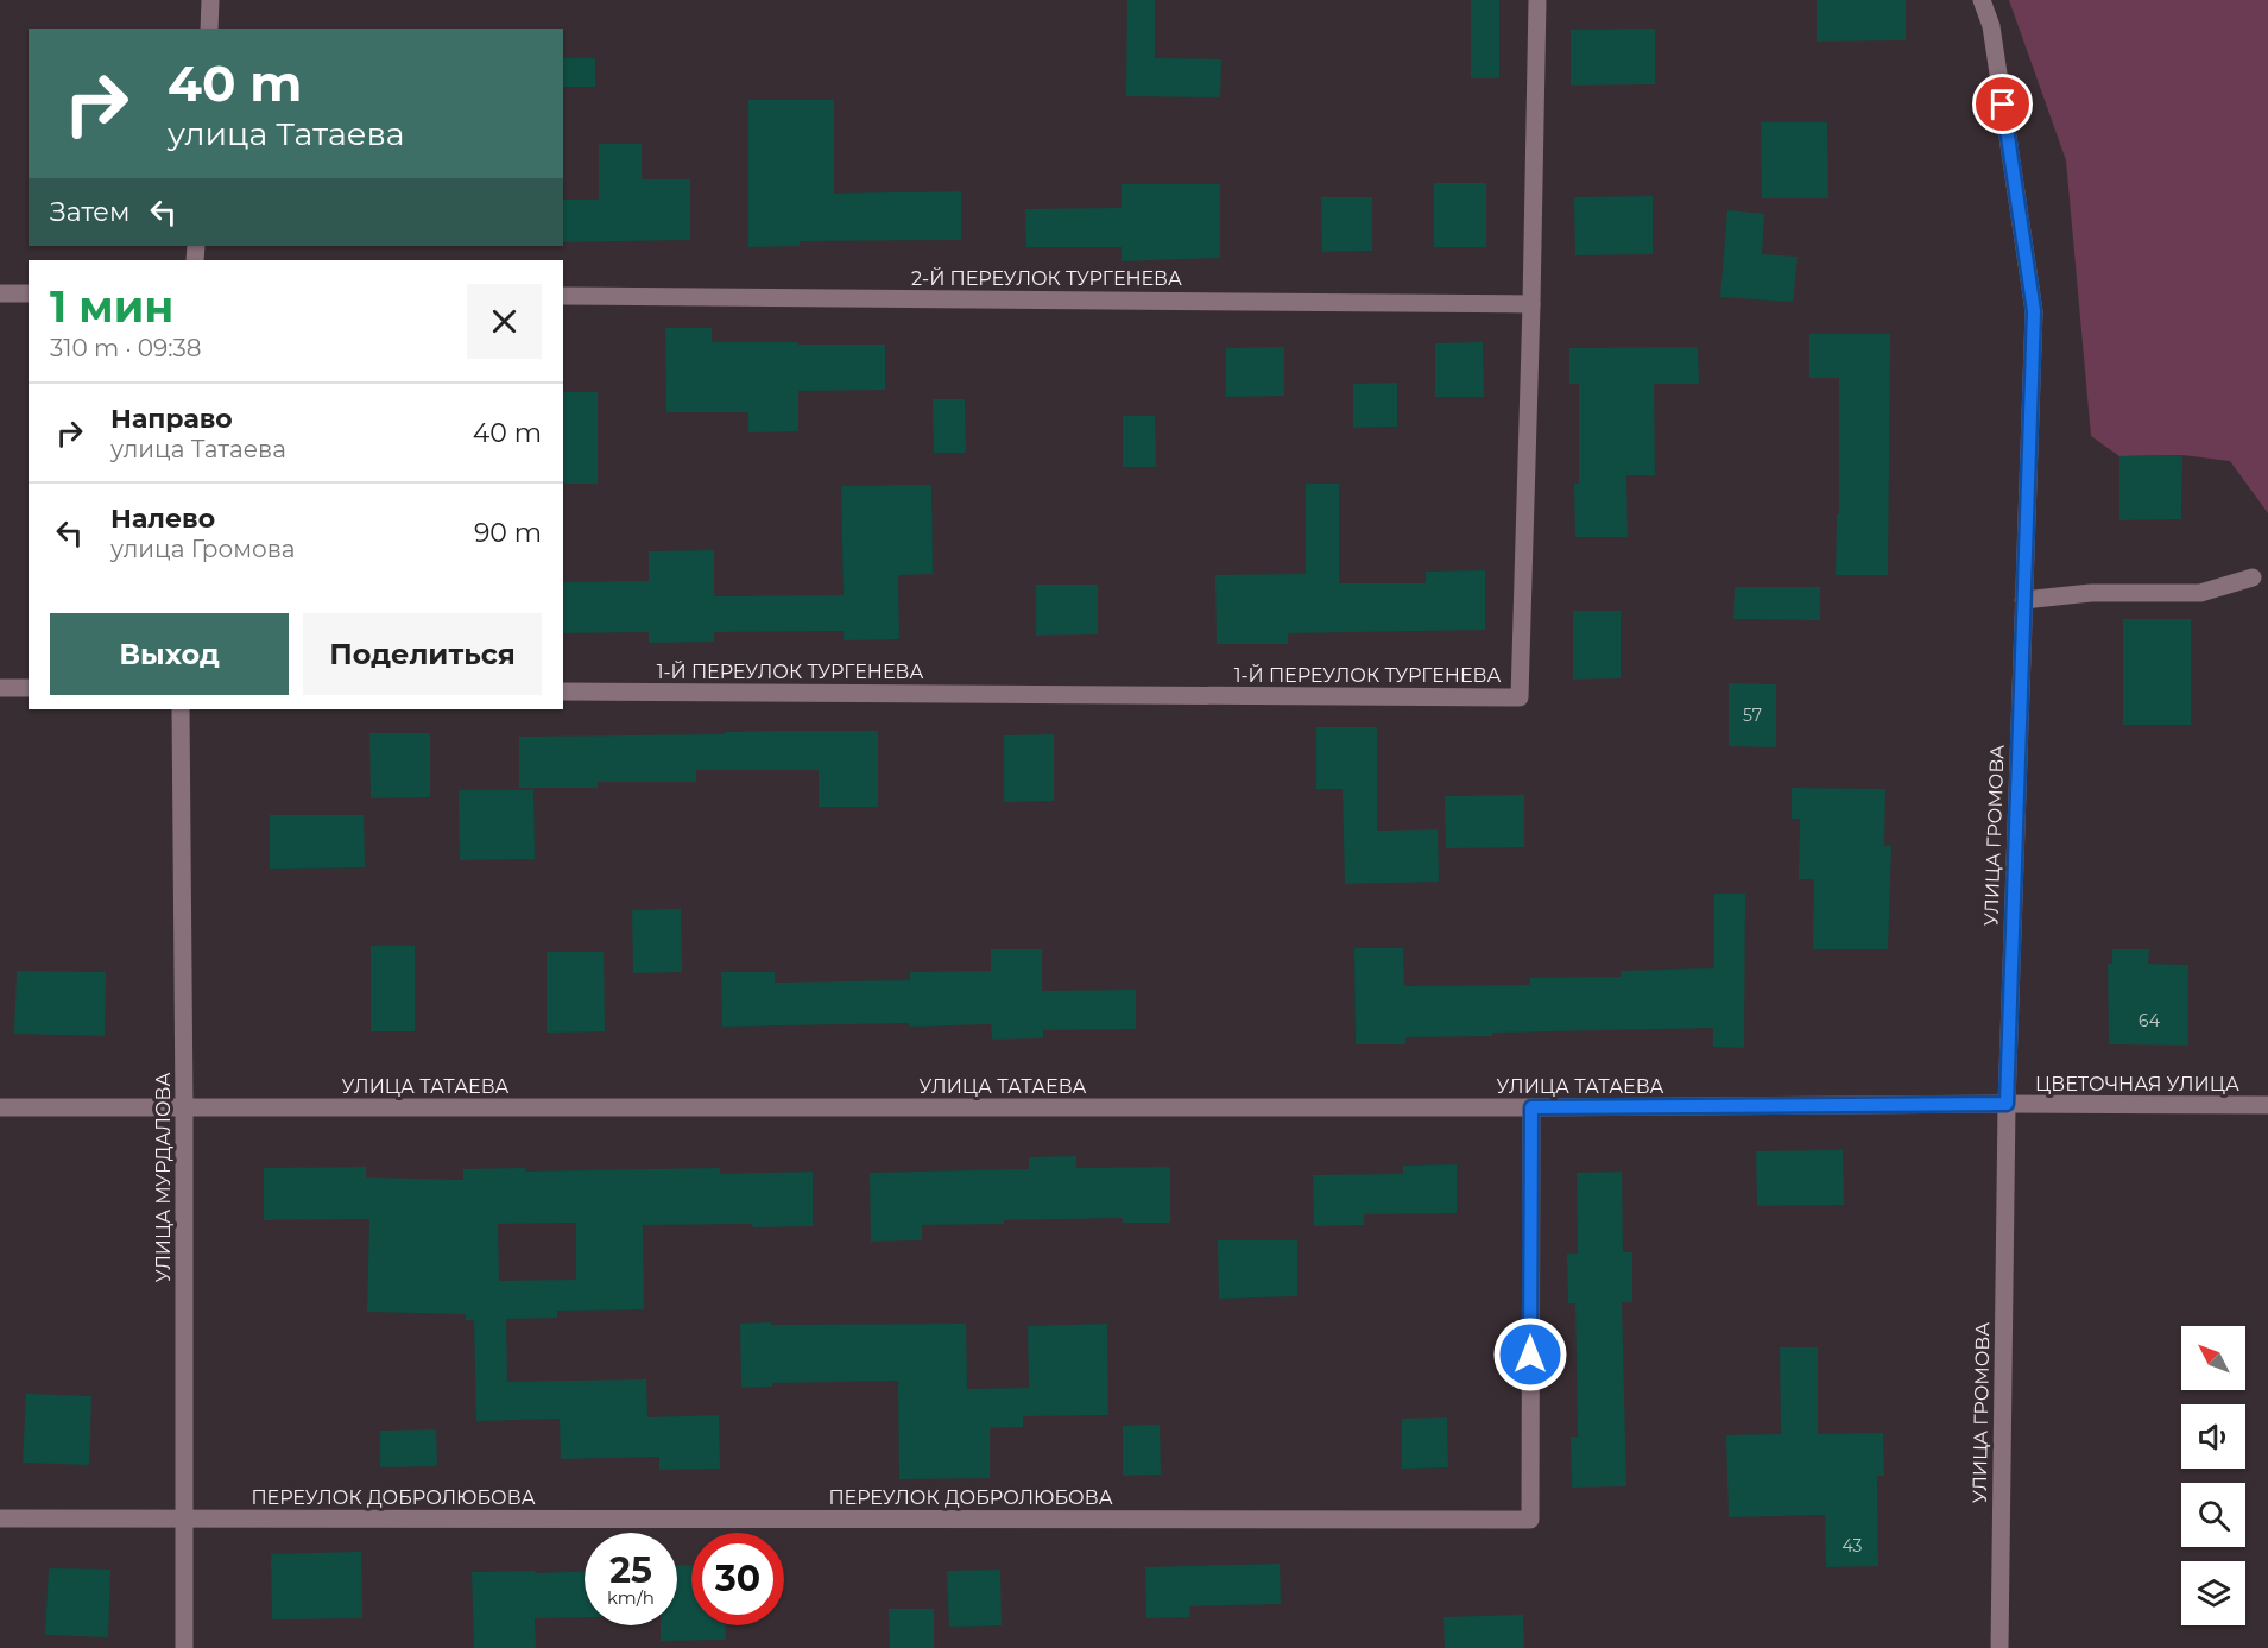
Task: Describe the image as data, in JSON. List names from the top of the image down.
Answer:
{
  "streets": {
    "street": [
      "2-Й ПЕРЕУЛОК ТУРГЕНЕВА",
      "1-Й ПЕРЕУЛОК ТУРГЕНЕВА",
      "УЛИЦА ГРОМОВА",
      "ЦВЕТОЧНАЯ УЛИЦА",
      "УЛИЦА ТАТАЕВА",
      "УЛИЦА МУРДАЛОВА",
      "ПЕРЕУЛОК ДОБРОЛЮБОВА"
    ]
  },
  "crossings": [
    ["2-Й ПЕРЕУЛОК ТУРГЕНЕВА", "1-Й ПЕРЕУЛОК ТУРГЕНЕВА"],
    ["УЛИЦА ГРОМОВА", "ЦВЕТОЧНАЯ УЛИЦА"],
    ["УЛИЦА ГРОМОВА", "УЛИЦА ТАТАЕВА"],
    ["ЦВЕТОЧНАЯ УЛИЦА", "УЛИЦА ТАТАЕВА"],
    ["УЛИЦА ТАТАЕВА", "УЛИЦА МУРДАЛОВА"],
    ["УЛИЦА ТАТАЕВА", "ПЕРЕУЛОК ДОБРОЛЮБОВА"],
    ["УЛИЦА МУРДАЛОВА", "ПЕРЕУЛОК ДОБРОЛЮБОВА"]
  ],
  "house_numbers": ["57", "64", "43"],
  "north": "top left",
  "page": {
    "turn": ["40 m", "улица Татаева"],
    "then": "Затем",
    "heading": ["1 мин", "310 m · 09:38"],
    "list": [
      {
        "name": "Направо",
        "note": "улица Татаева",
        "value": "40 m"
      },
      {
        "name": "Налево",
        "note": "улица Громова",
        "value": "90 m"
      }
    ],
    "buttons": ["Выход", "Поделиться"],
    "speed": "25 km/h",
    "limit": "30"
  }
}
